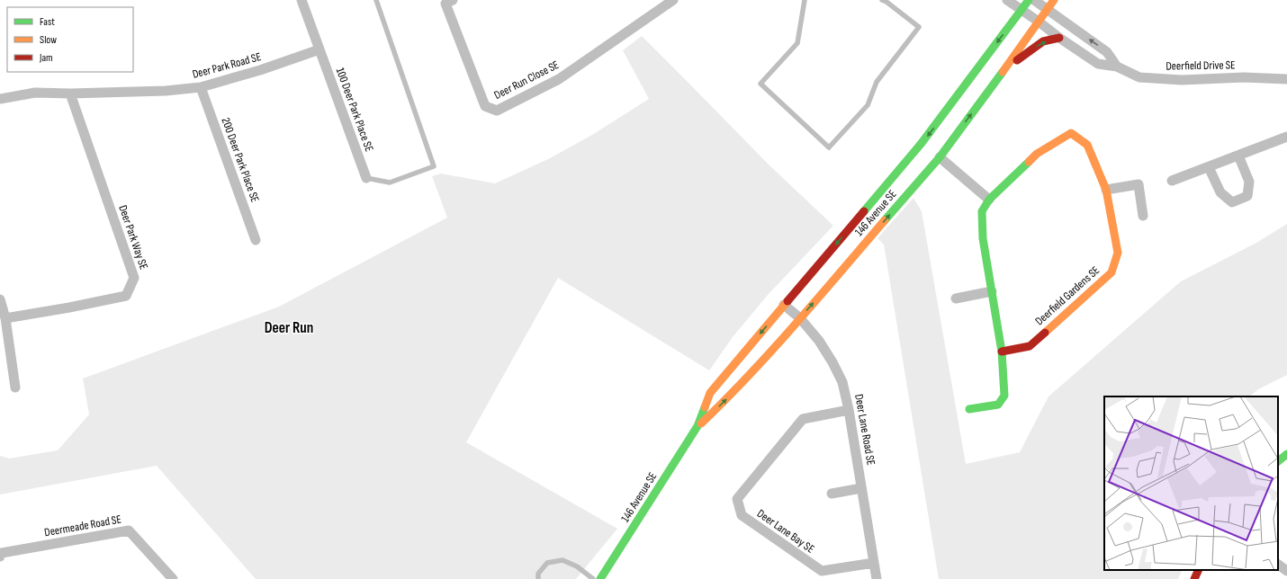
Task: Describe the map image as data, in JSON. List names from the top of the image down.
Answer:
{
  "streets": {
    "street": [
      "Deer Park Road SE",
      "Deerfield Drive SE",
      "Deer Run Close SE",
      "100 Deer Park Place SE",
      "200 Deer Park Place SE",
      "146 Avenue SE",
      "Deer Park Way SE",
      "Deerfield Gardens SE",
      "Deer Lane Road SE",
      "Deermeade Road SE",
      "Deer Lane Bay SE"
    ]
  },
  "crossings": [
    ["Deer Park Road SE", "100 Deer Park Place SE"],
    ["Deer Park Road SE", "200 Deer Park Place SE"],
    ["Deer Park Road SE", "Deer Park Way SE"],
    ["Deerfield Drive SE", "146 Avenue SE"],
    ["146 Avenue SE", "Deer Lane Road SE"],
    ["Deer Lane Road SE", "Deer Lane Bay SE"]
  ],
  "districts": ["Deer Run"],
  "legend": ["Fast", "Slow", "Jam"]
}
